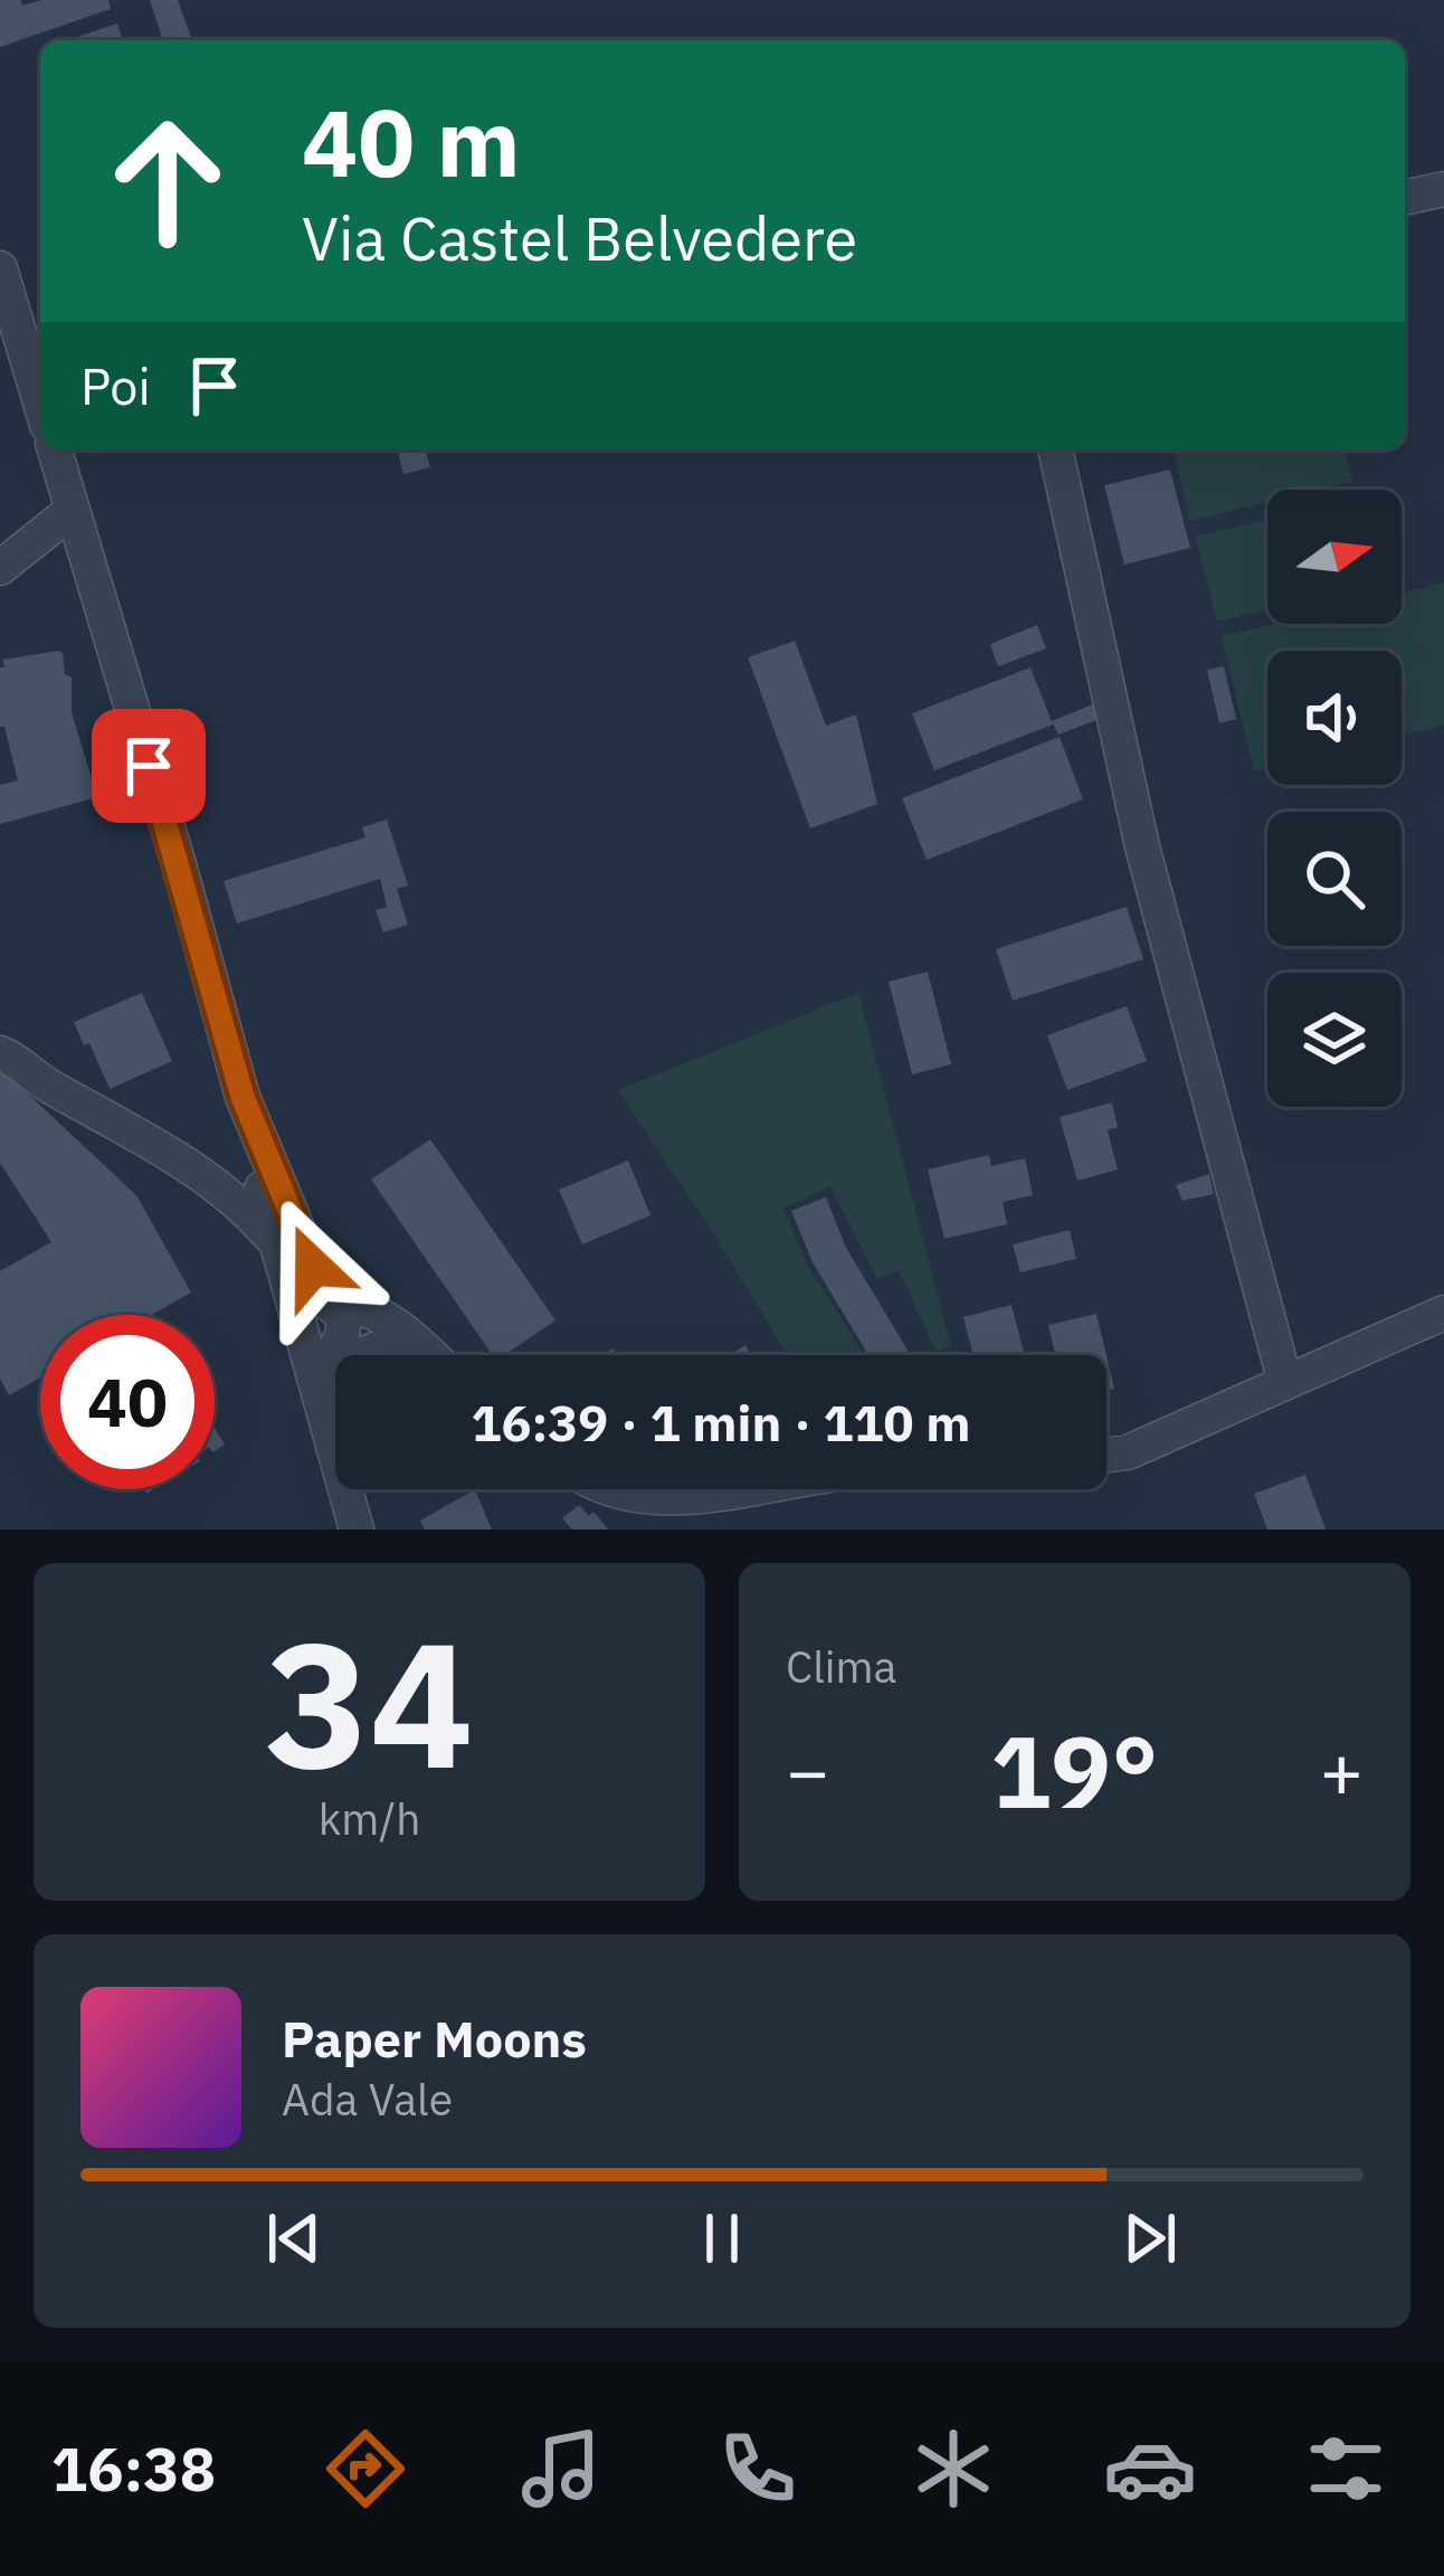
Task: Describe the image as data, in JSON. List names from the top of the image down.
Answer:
{
  "north": "right",
  "page": {
    "turn": ["40 m", "Via Castel Belvedere"],
    "then": "Poi",
    "limit": "40",
    "trip": "16:39 · 1 min · 110 m",
    "tile": [
      ["34", "km/h"],
      "Clima"
    ],
    "heat": ["−", "19°", "+"],
    "song": ["Paper Moons", "Ada Vale"],
    "tabs": "16:38"
  }
}
